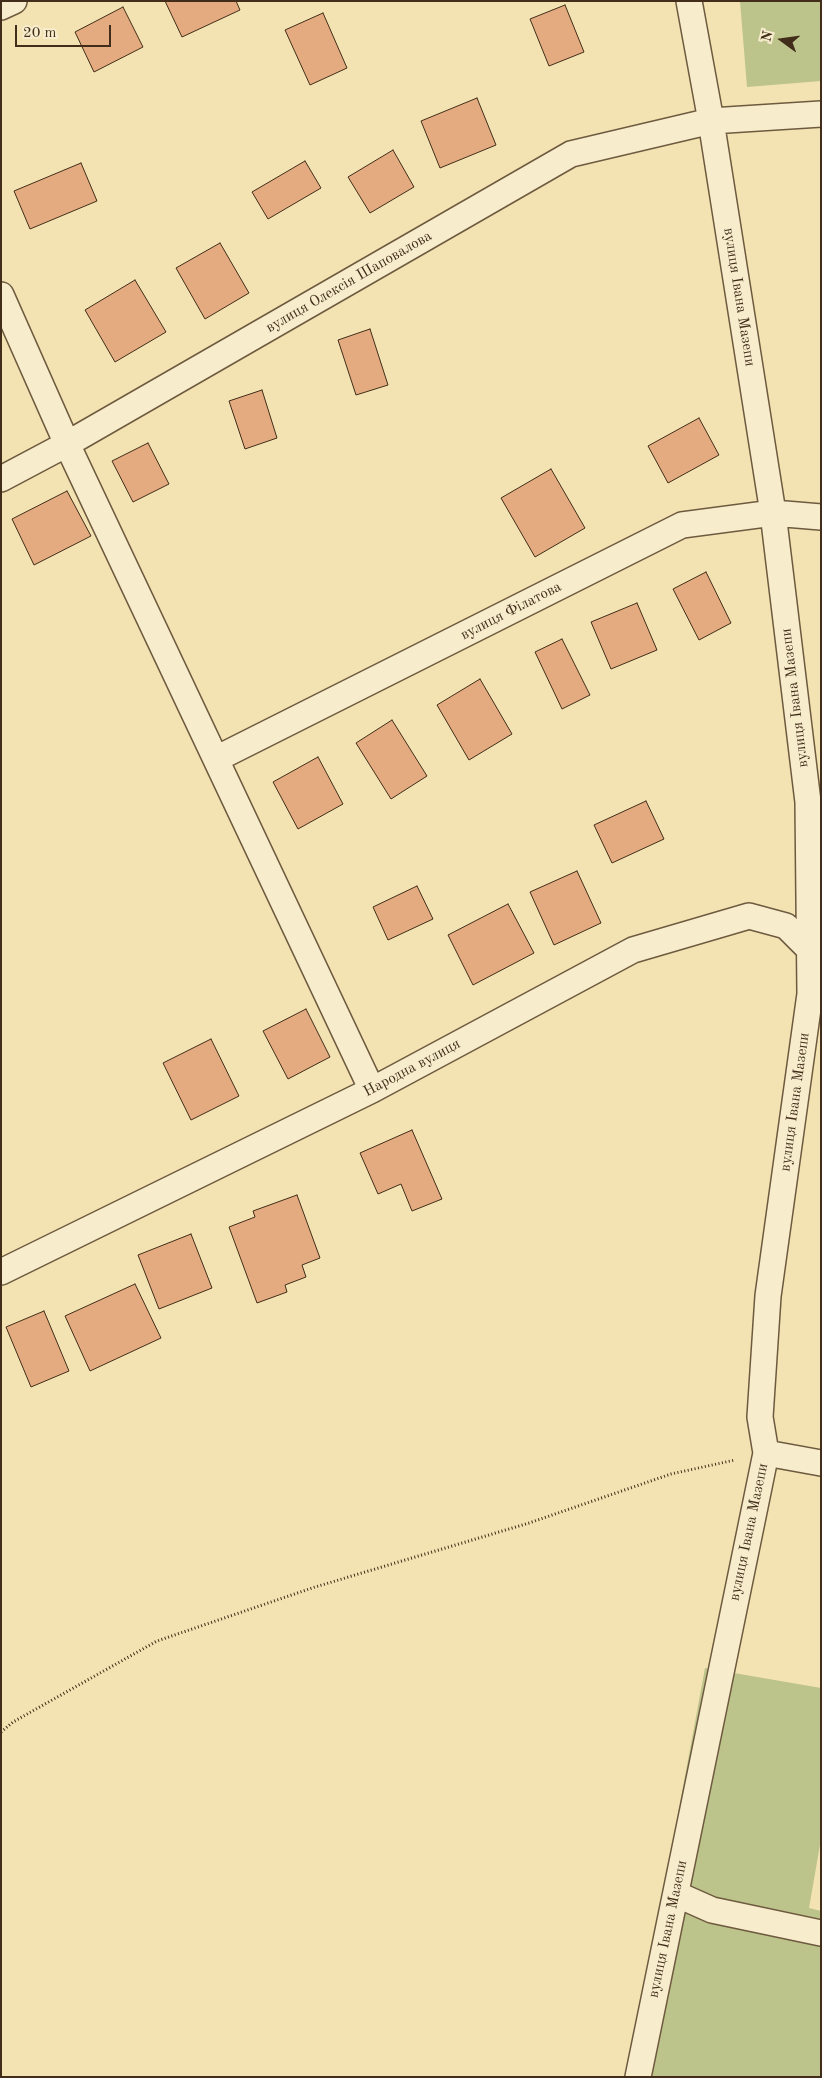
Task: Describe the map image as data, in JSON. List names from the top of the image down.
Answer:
{
  "streets": {
    "street": [
      "вулиця Олексія Шаповалова",
      "вулиця Івана Мазепи",
      "вулиця Філатова",
      "Народна вулиця"
    ]
  },
  "crossings": [
    ["вулиця Олексія Шаповалова", "вулиця Івана Мазепи"],
    ["вулиця Івана Мазепи", "вулиця Філатова"],
    ["вулиця Івана Мазепи", "Народна вулиця"]
  ],
  "scale_bar": "20 m",
  "north": "left"
}
